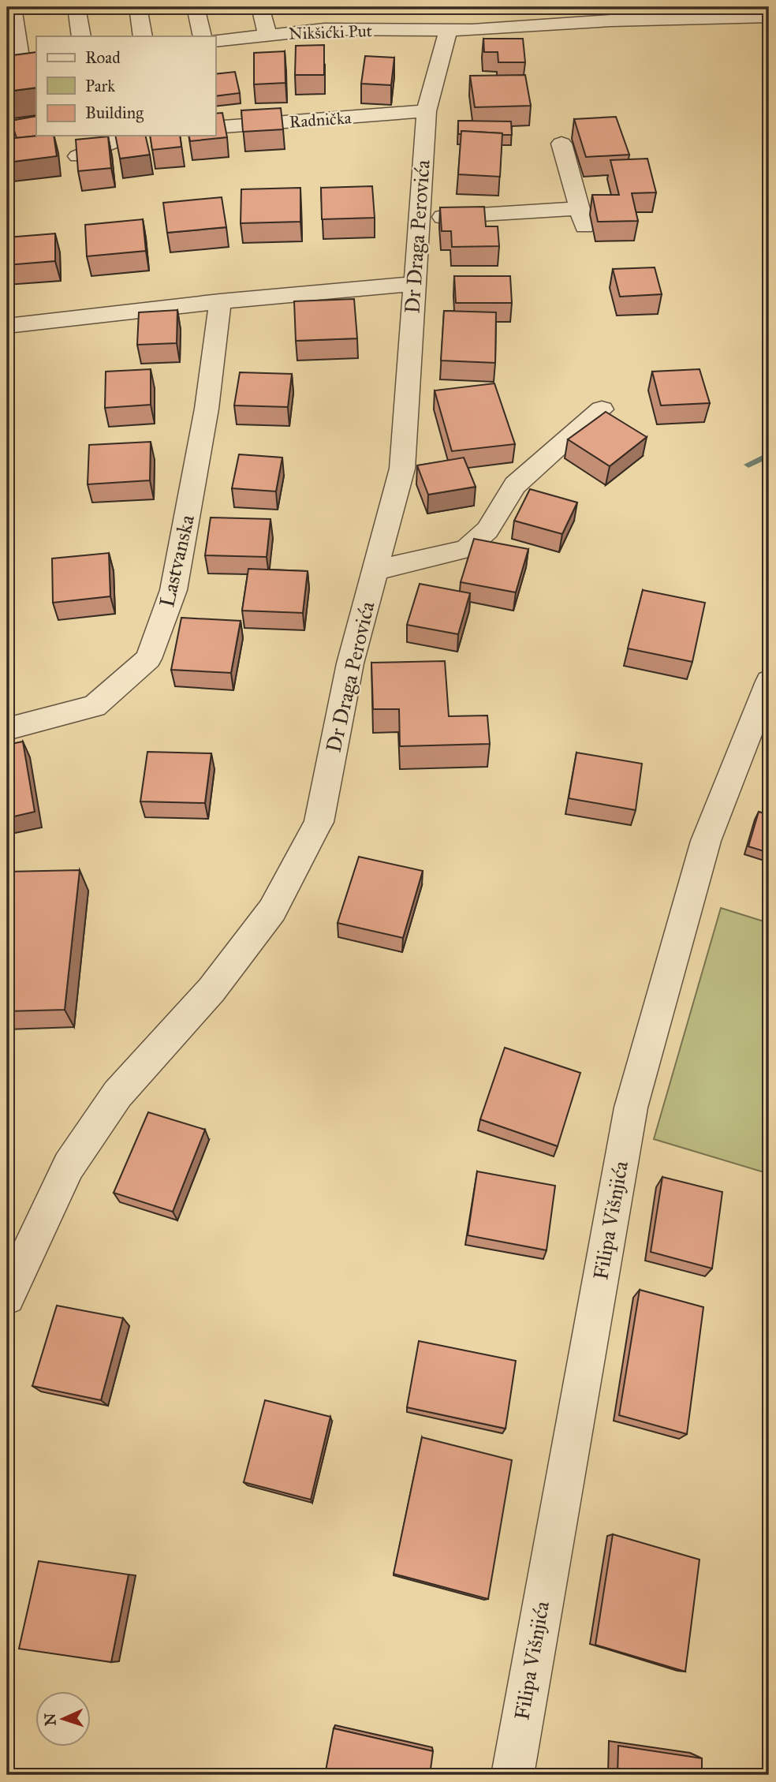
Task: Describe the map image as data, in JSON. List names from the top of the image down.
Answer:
{
  "streets": {
    "street": [
      "Nikšićki Put",
      "Radnička",
      "Dr Draga Perovića",
      "Lastvanska",
      "Filipa Višnjića"
    ]
  },
  "crossings": [
    ["Nikšićki Put", "Dr Draga Perovića"],
    ["Radnička", "Dr Draga Perovića"]
  ],
  "legend": ["Road", "Park", "Building"],
  "north": "left"
}
